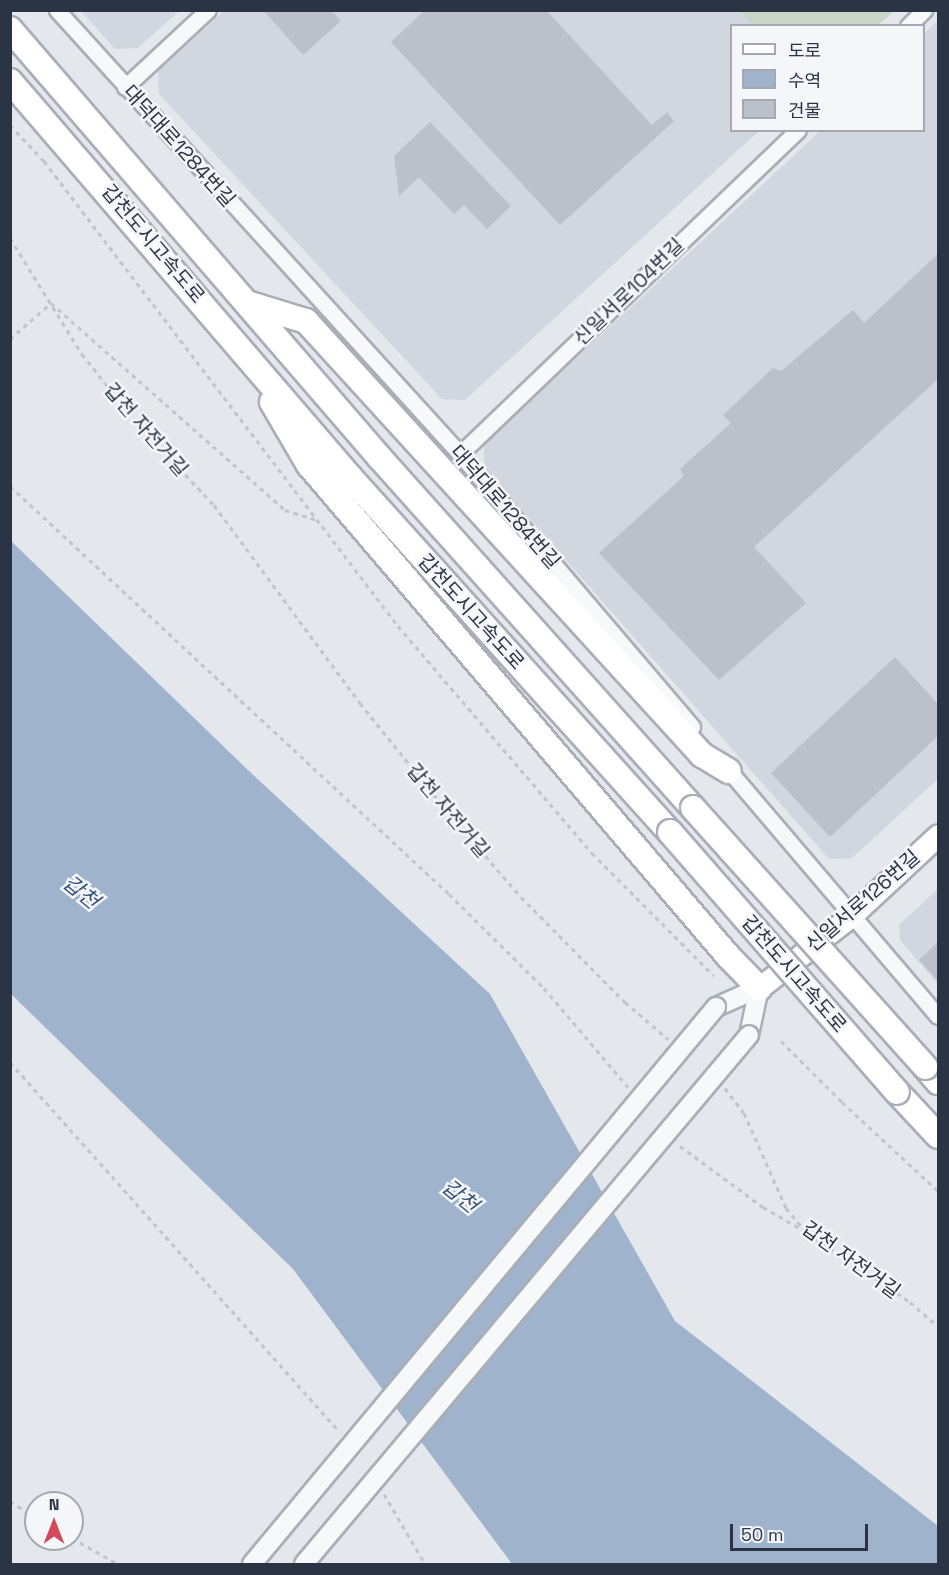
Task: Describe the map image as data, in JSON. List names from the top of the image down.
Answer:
{
  "streets": {
    "highway": ["갑천도시고속도로"],
    "main road": ["신일서로126번길"],
    "street": ["대덕대로1284번길", "신일서로104번길"],
    "path": ["갑천 자전거길"]
  },
  "crossings": [
    ["대덕대로1284번길", "신일서로104번길"],
    ["대덕대로1284번길", "신일서로126번길"]
  ],
  "water": ["갑천"],
  "legend": ["도로", "수역", "건물"],
  "scale_bar": "50 m",
  "north": "top"
}
